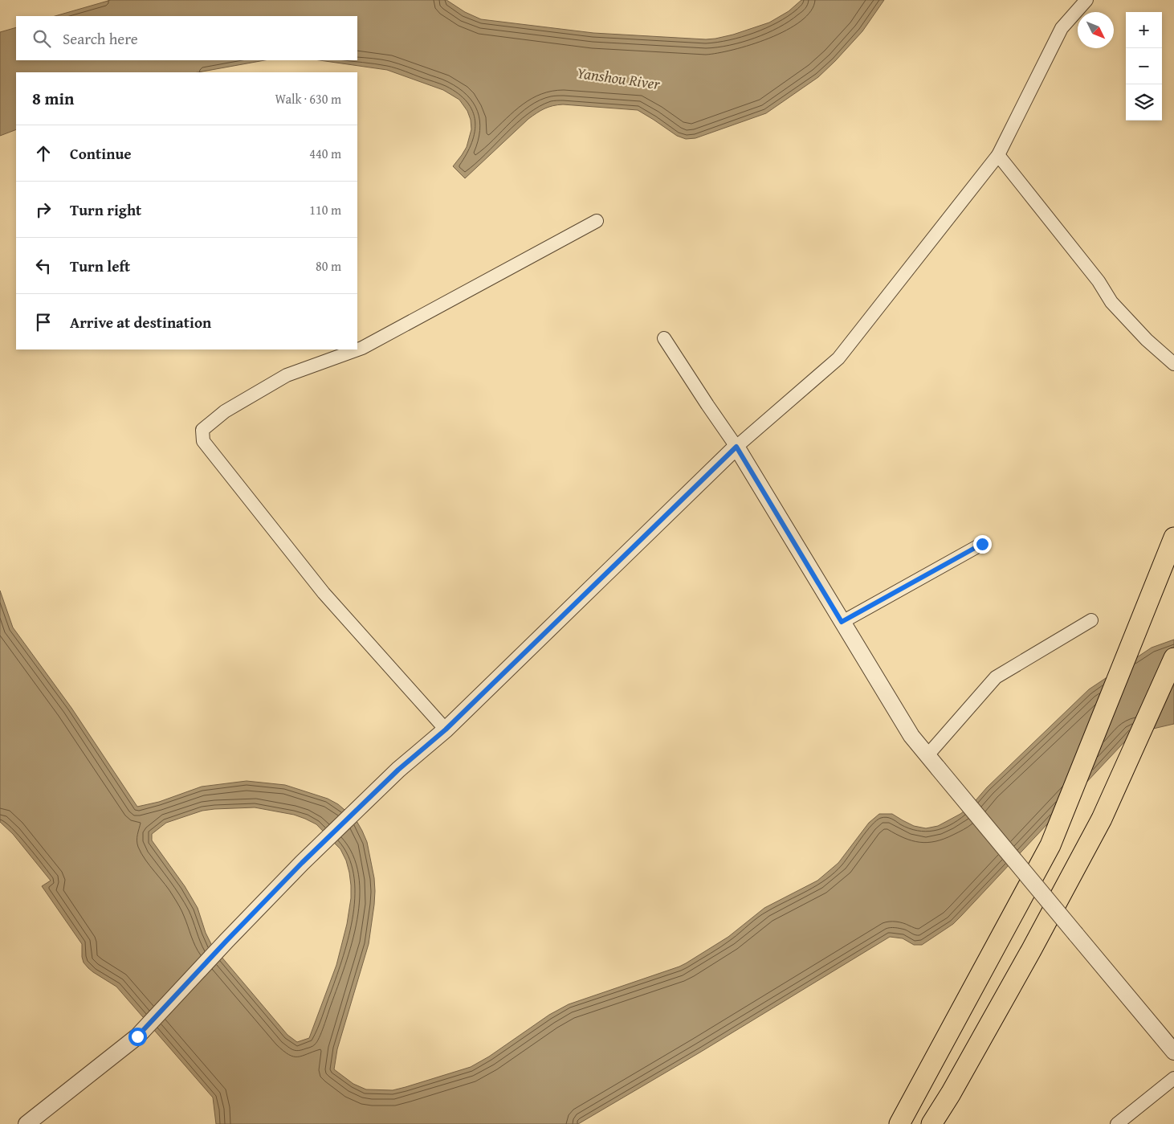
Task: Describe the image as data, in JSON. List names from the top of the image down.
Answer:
{
  "water": ["Yanshou River"],
  "north": "bottom right",
  "page": {
    "map_buttons": ["+", "−"],
    "search": "Search here",
    "heading": ["8 min", "Walk · 630 m"],
    "list": [
      ["Continue", "440 m"],
      ["Turn right", "110 m"],
      ["Turn left", "80 m"],
      "Arrive at destination"
    ]
  }
}
